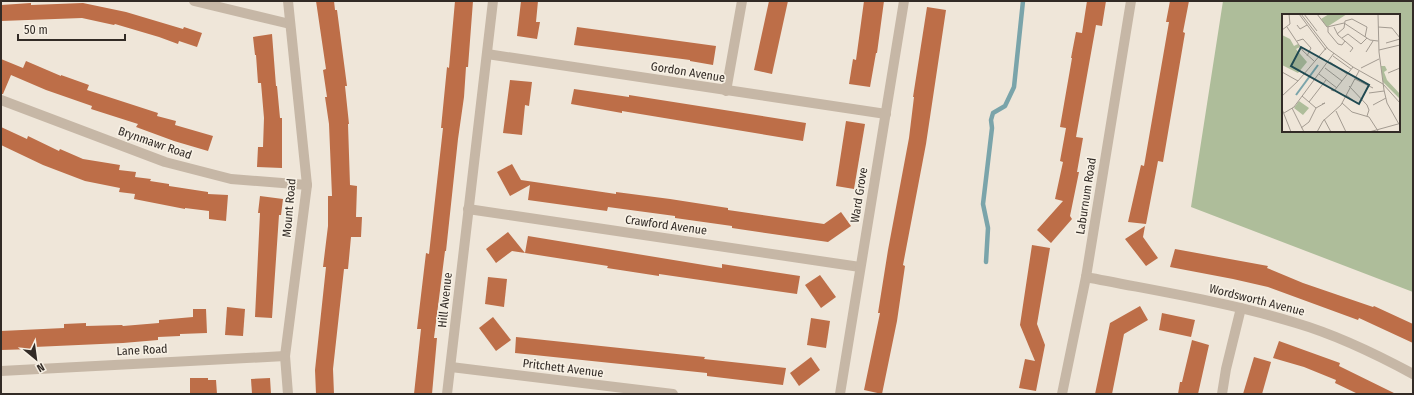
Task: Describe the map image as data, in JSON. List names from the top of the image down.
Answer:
{
  "streets": {
    "street": [
      "Gordon Avenue",
      "Brynmawr Road",
      "Ward Grove",
      "Laburnum Road",
      "Mount Road",
      "Crawford Avenue",
      "Hill Avenue",
      "Wordsworth Avenue",
      "Lane Road",
      "Pritchett Avenue"
    ]
  },
  "crossings": [
    ["Gordon Avenue", "Ward Grove"],
    ["Gordon Avenue", "Hill Avenue"],
    ["Brynmawr Road", "Mount Road"],
    ["Ward Grove", "Crawford Avenue"],
    ["Laburnum Road", "Wordsworth Avenue"],
    ["Mount Road", "Lane Road"],
    ["Crawford Avenue", "Hill Avenue"],
    ["Hill Avenue", "Pritchett Avenue"]
  ],
  "scale_bar": "50 m",
  "north": "bottom right"
}
